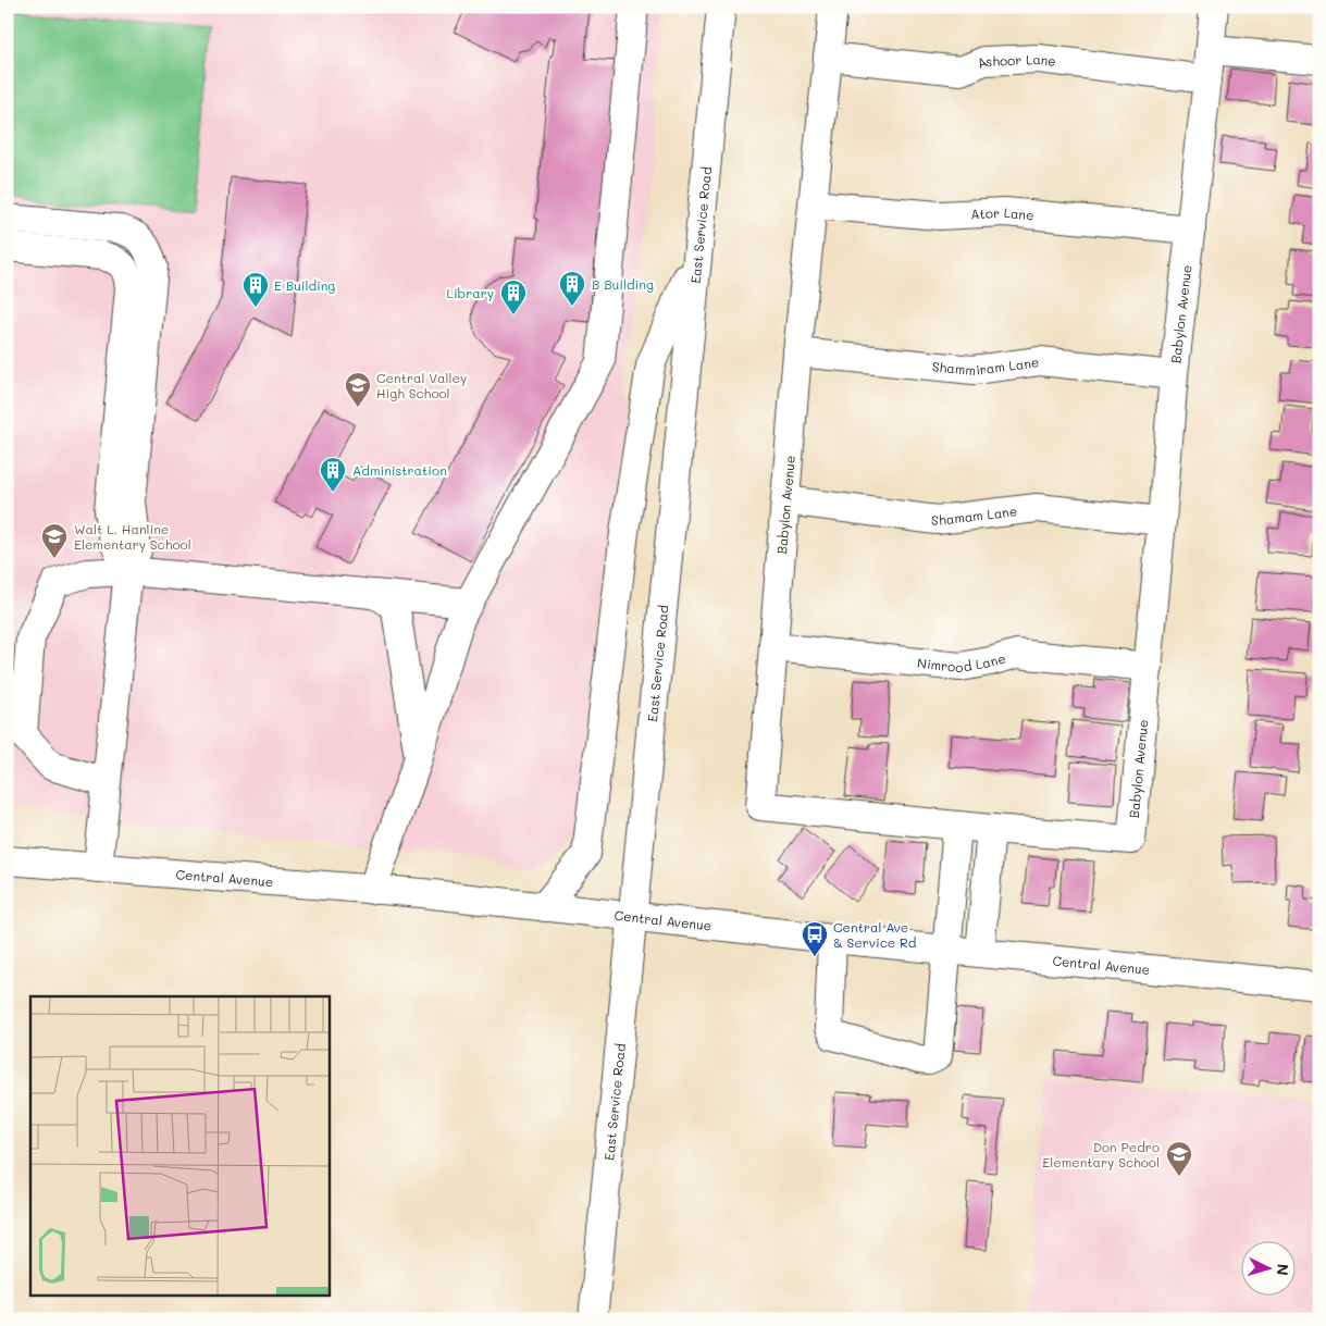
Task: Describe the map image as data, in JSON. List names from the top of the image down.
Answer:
{
  "streets": {
    "street": [
      "Ashoor Lane",
      "Ator Lane",
      "East Service Road",
      "Babylon Avenue",
      "Shammiram Lane",
      "Shamam Lane",
      "Nimrood Lane",
      "Central Avenue"
    ]
  },
  "crossings": [
    ["Ashoor Lane", "Babylon Avenue"],
    ["Ator Lane", "Babylon Avenue"],
    ["East Service Road", "Central Avenue"],
    ["Babylon Avenue", "Shammiram Lane"],
    ["Babylon Avenue", "Shamam Lane"],
    ["Babylon Avenue", "Nimrood Lane"]
  ],
  "places": {
    "building": [
      "B Building",
      "E Building",
      "Library",
      "Administration"
    ],
    "school or university": ["Central Valley High School", "Walt L. Hanline Elementary School", "Don Pedro Elementary School"],
    "bus stop": ["Central Ave & Service Rd"]
  },
  "north": "right"
}
